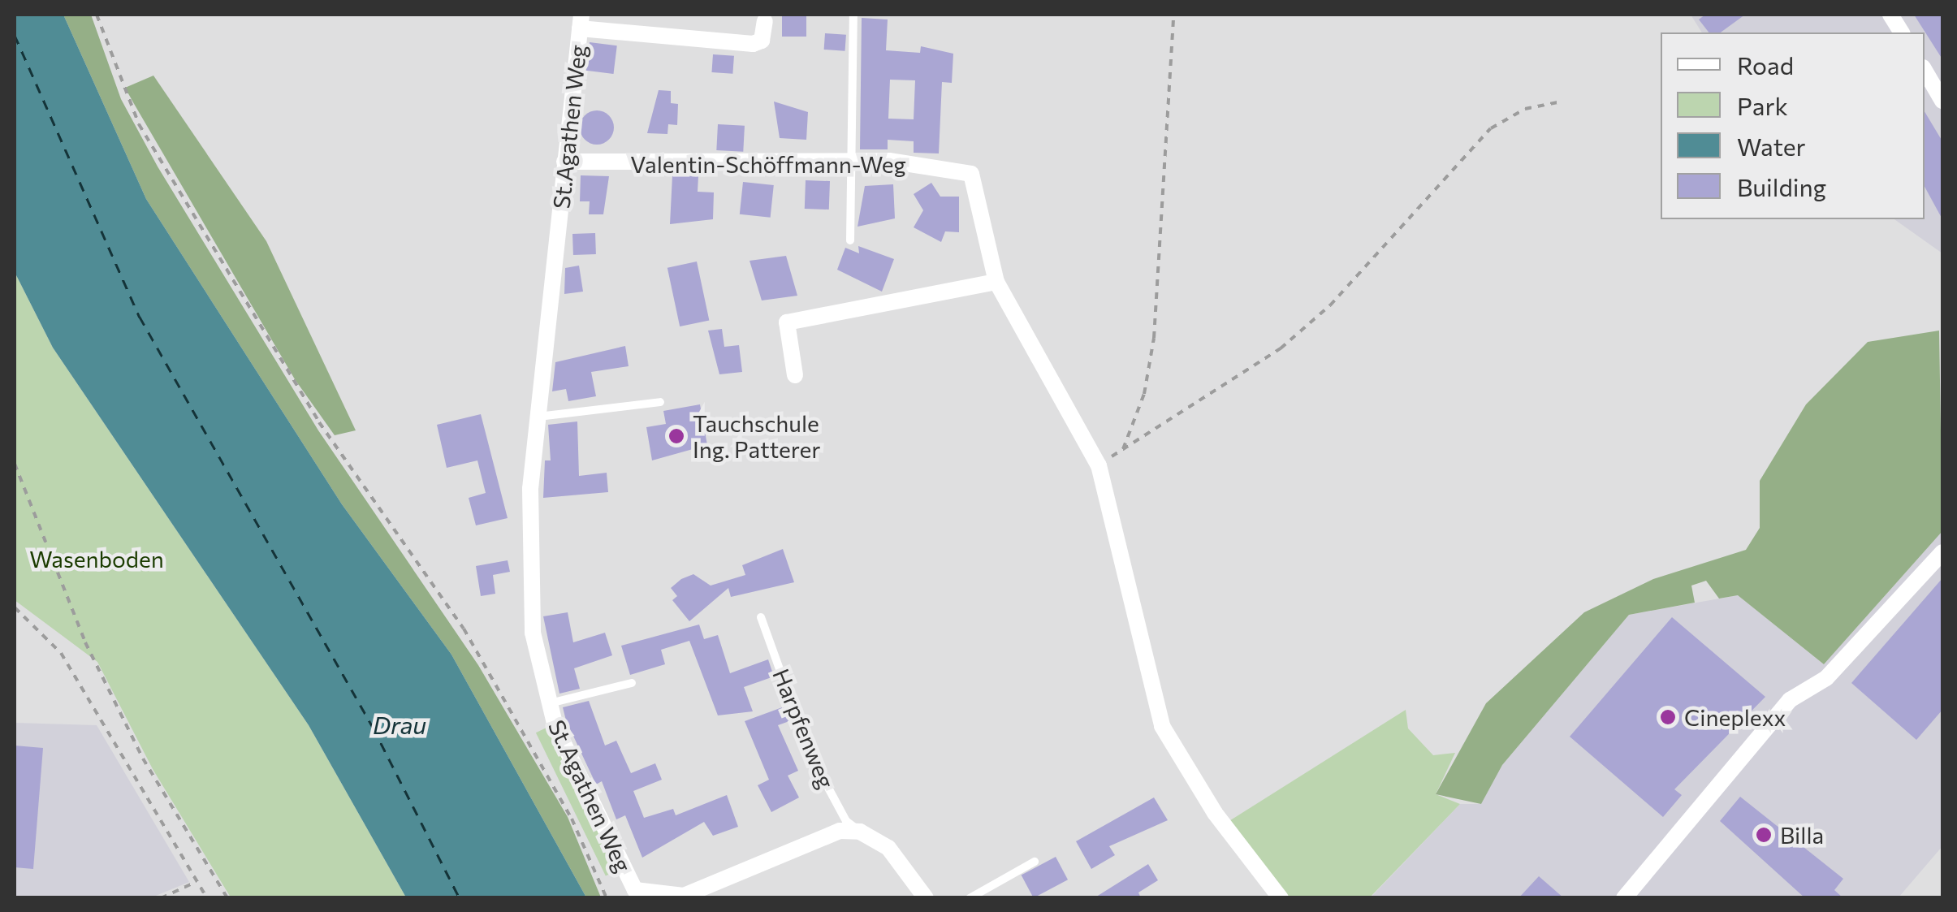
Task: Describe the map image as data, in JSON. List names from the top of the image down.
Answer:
{
  "streets": {
    "street": ["St.Agathen Weg", "Valentin-Schöffmann-Weg"],
    "lane": ["Harpfenweg"]
  },
  "crossings": [
    ["St.Agathen Weg", "Valentin-Schöffmann-Weg"],
    ["St.Agathen Weg", "Harpfenweg"]
  ],
  "water": ["Drau"],
  "parks": ["Wasenboden"],
  "places": ["Tauchschule Ing. Patterer", "Cineplexx", "Billa"],
  "legend": [
    "Road",
    "Park",
    "Water",
    "Building"
  ]
}
